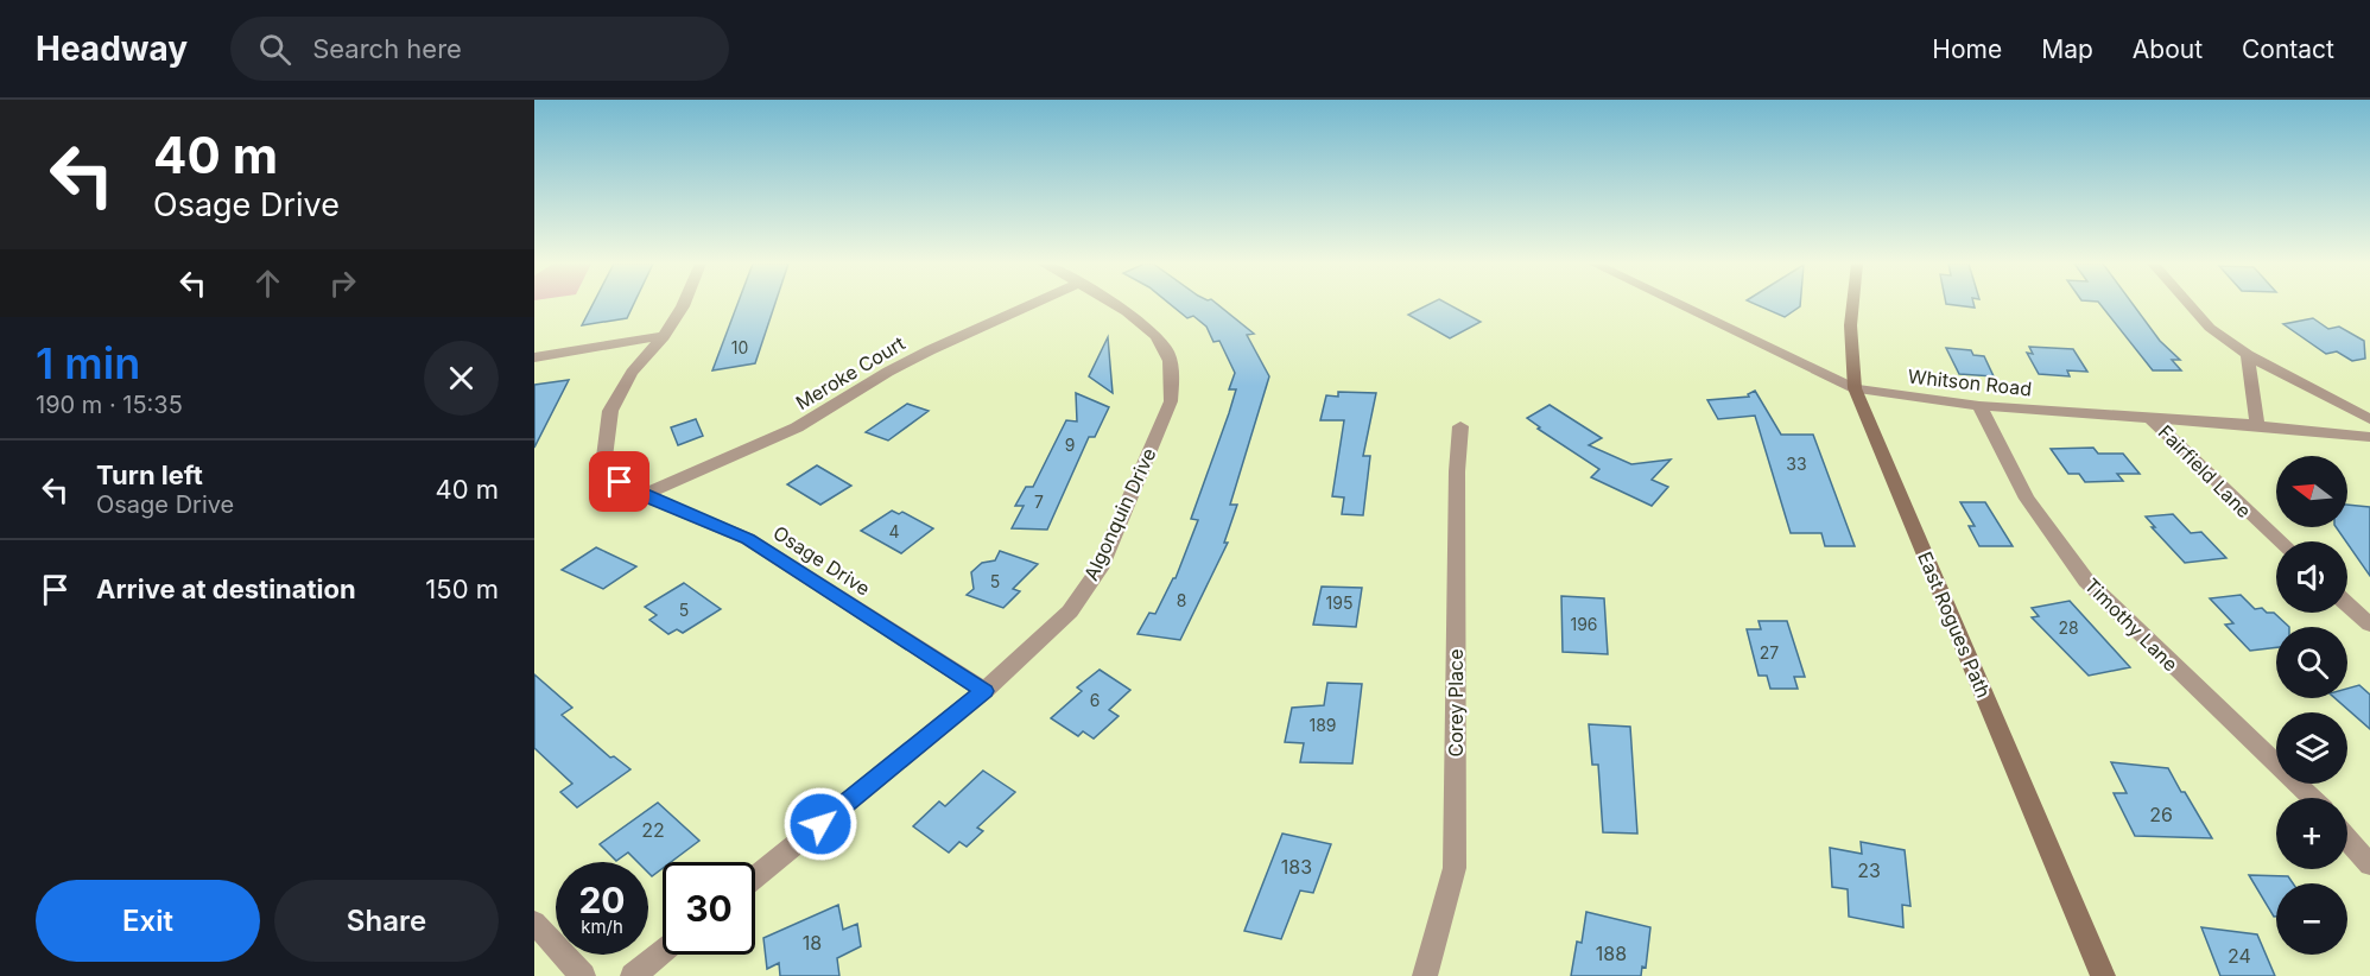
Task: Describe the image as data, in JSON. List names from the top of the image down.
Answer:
{
  "streets": {
    "street": [
      "Meroke Court",
      "Whitson Road",
      "Fairfield Lane",
      "Algonquin Drive",
      "Osage Drive",
      "East Rogues Path",
      "Timothy Lane",
      "Corey Place"
    ]
  },
  "crossings": [
    ["Meroke Court", "Osage Drive"],
    ["Whitson Road", "Fairfield Lane"],
    ["Whitson Road", "East Rogues Path"],
    ["Whitson Road", "Timothy Lane"],
    ["Algonquin Drive", "Osage Drive"]
  ],
  "house_numbers": [
    "10",
    "9",
    "33",
    "7",
    "4",
    "5",
    "8",
    "195",
    "5",
    "196",
    "28",
    "27",
    "6",
    "189",
    "26",
    "22",
    "183",
    "23",
    "18",
    "188",
    "24"
  ],
  "north": "left",
  "page": {
    "header": "Headway",
    "search": "Search here",
    "nav": [
      "Home",
      "Map",
      "About",
      "Contact"
    ],
    "turn": ["40 m", "Osage Drive"],
    "heading": ["1 min", "190 m · 15:35"],
    "list": [
      {
        "name": "Turn left",
        "note": "Osage Drive",
        "value": "40 m"
      },
      {
        "name": "Arrive at destination",
        "value": "150 m"
      }
    ],
    "map_buttons": ["+", "−"],
    "speed": "20 km/h",
    "limit": "30",
    "buttons": ["Exit", "Share"]
  }
}
